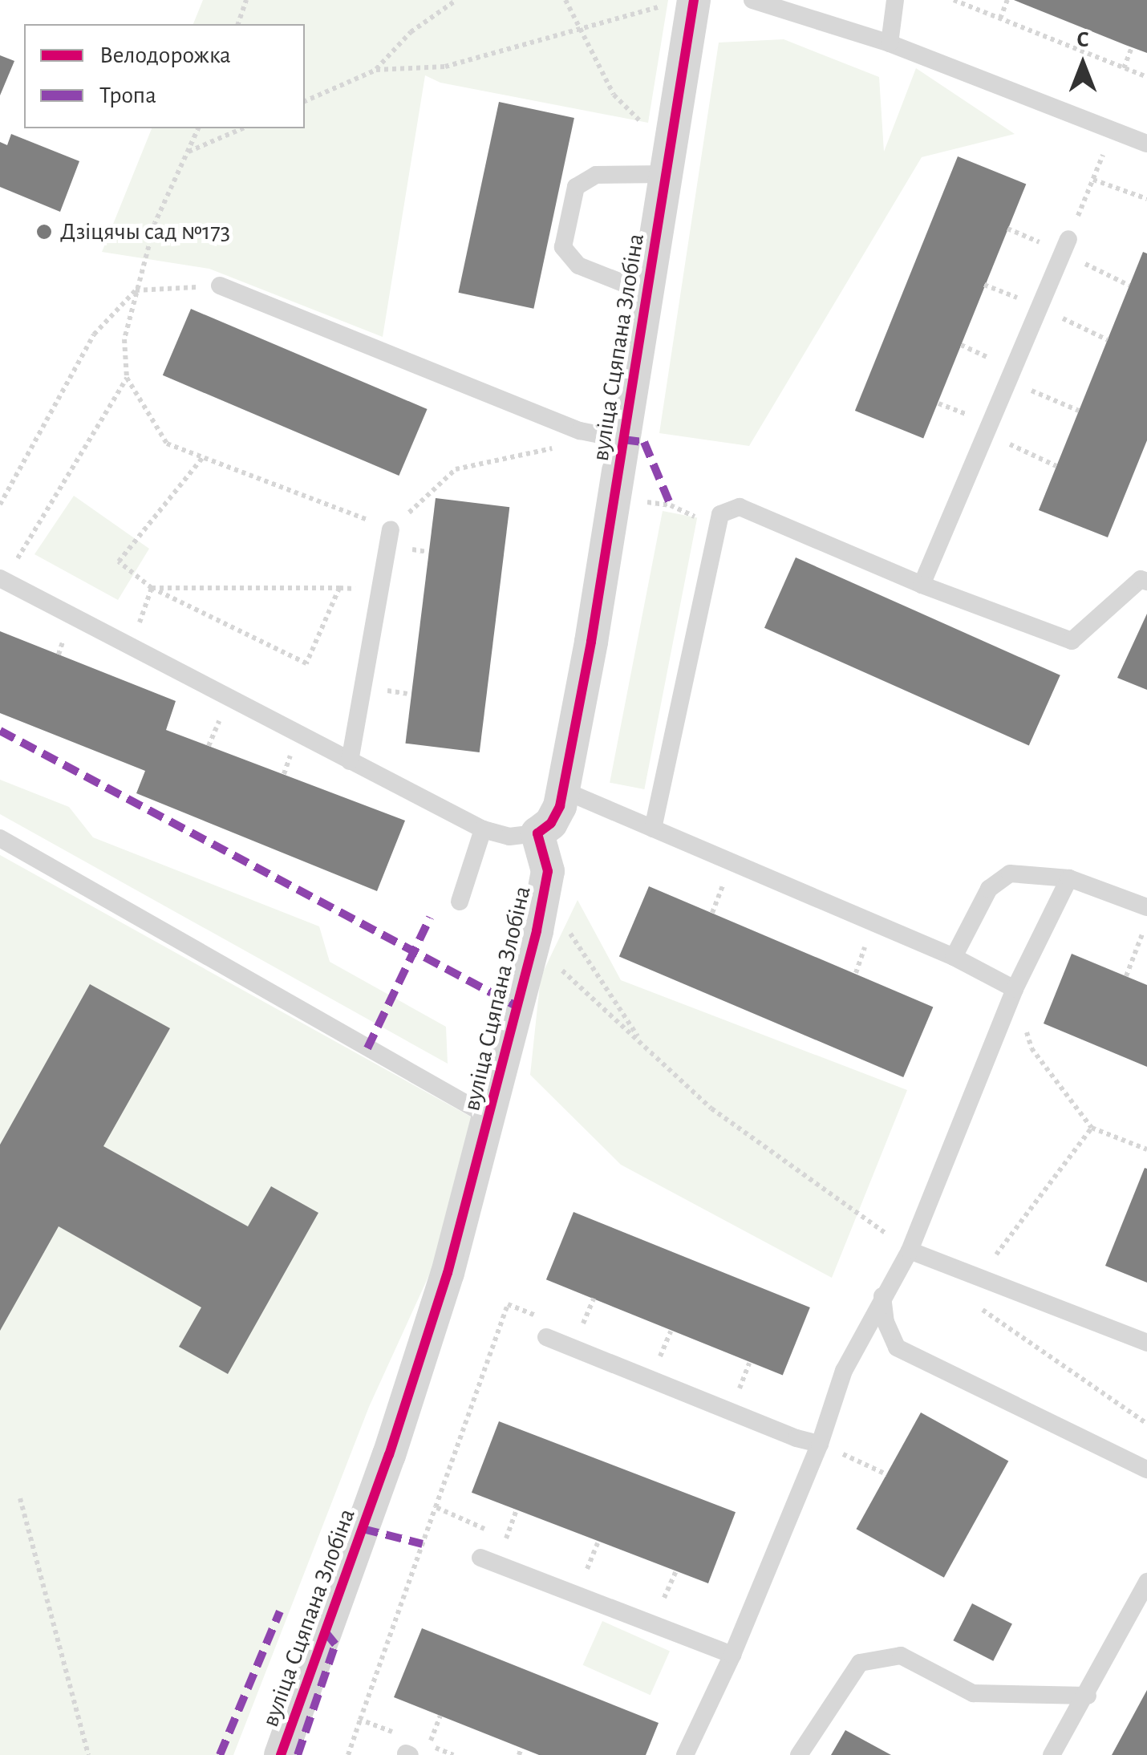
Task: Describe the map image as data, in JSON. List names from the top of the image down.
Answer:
{
  "streets": {
    "street": ["вуліца Сцяпана Злобіна"]
  },
  "places": ["Дзіцячы сад №173"],
  "legend": ["Велодорожка", "Тропа"],
  "north": "top"
}
